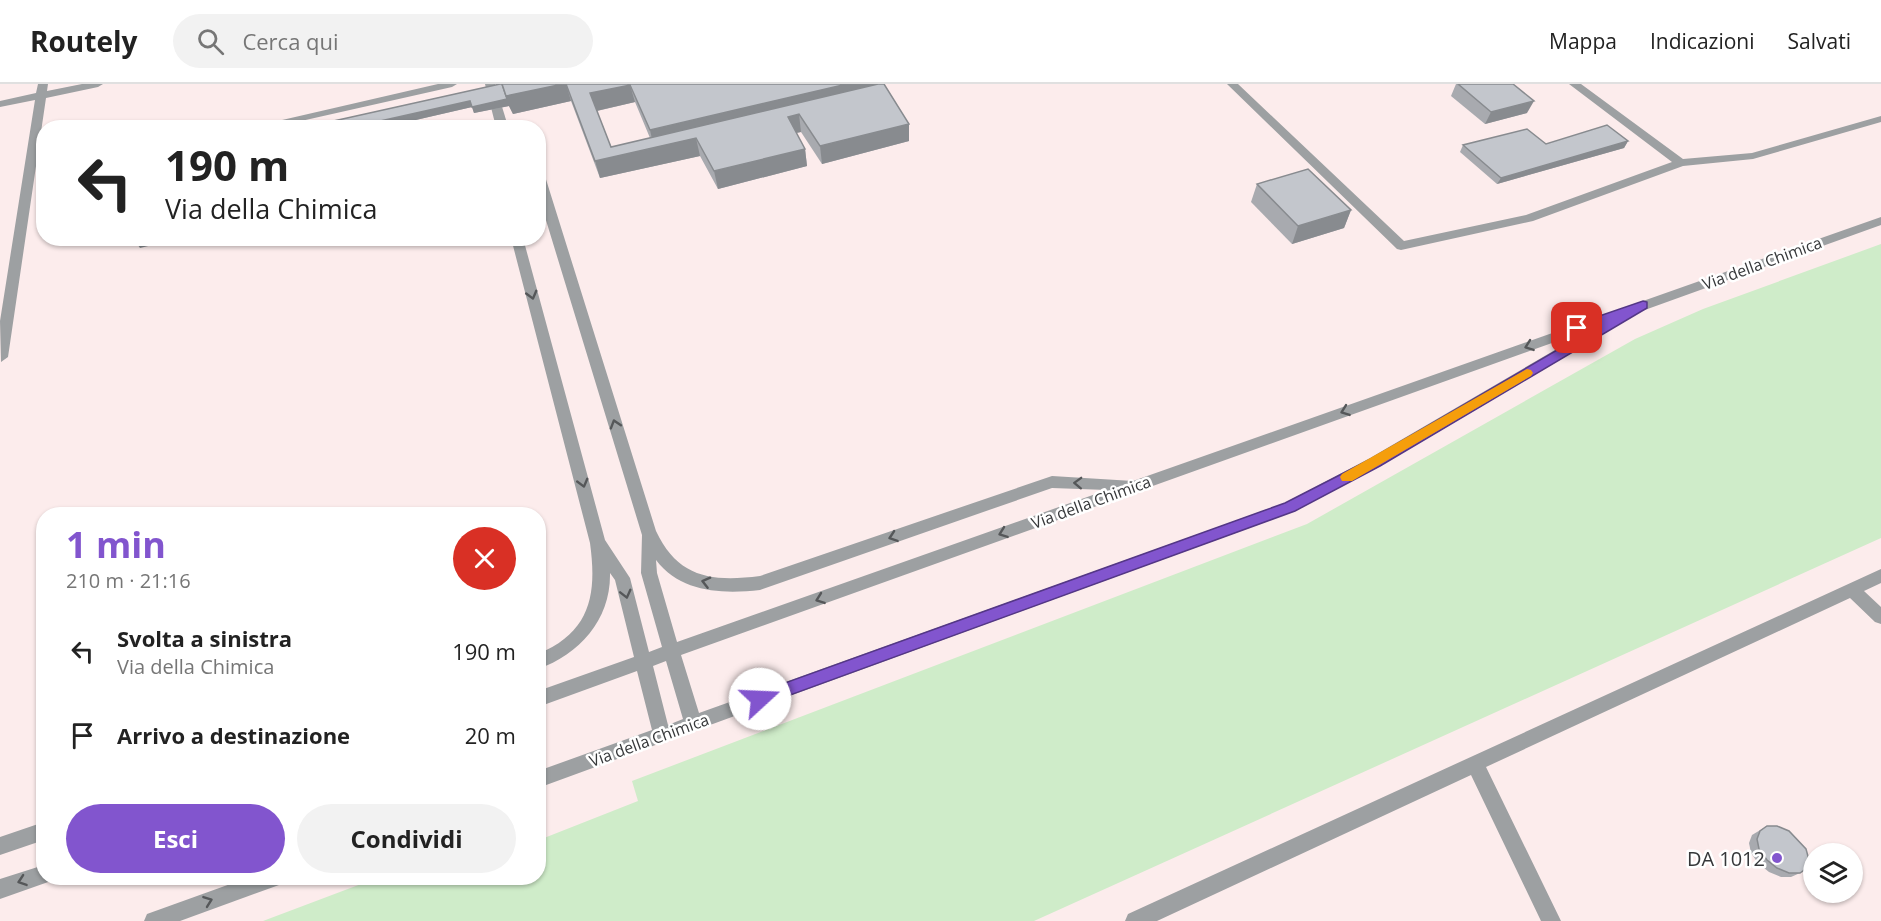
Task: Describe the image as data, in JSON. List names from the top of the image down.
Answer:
{
  "streets": {
    "lane": ["Via della Chimica"]
  },
  "places": ["DA 1012"],
  "page": {
    "header": "Routely",
    "search": "Cerca qui",
    "nav": ["Mappa", "Indicazioni", "Salvati"],
    "turn": ["190 m", "Via della Chimica"],
    "heading": ["1 min", "210 m · 21:16"],
    "list": [
      {
        "name": "Svolta a sinistra",
        "note": "Via della Chimica",
        "value": "190 m"
      },
      {
        "name": "Arrivo a destinazione",
        "value": "20 m"
      }
    ],
    "buttons": ["Esci", "Condividi"]
  }
}
